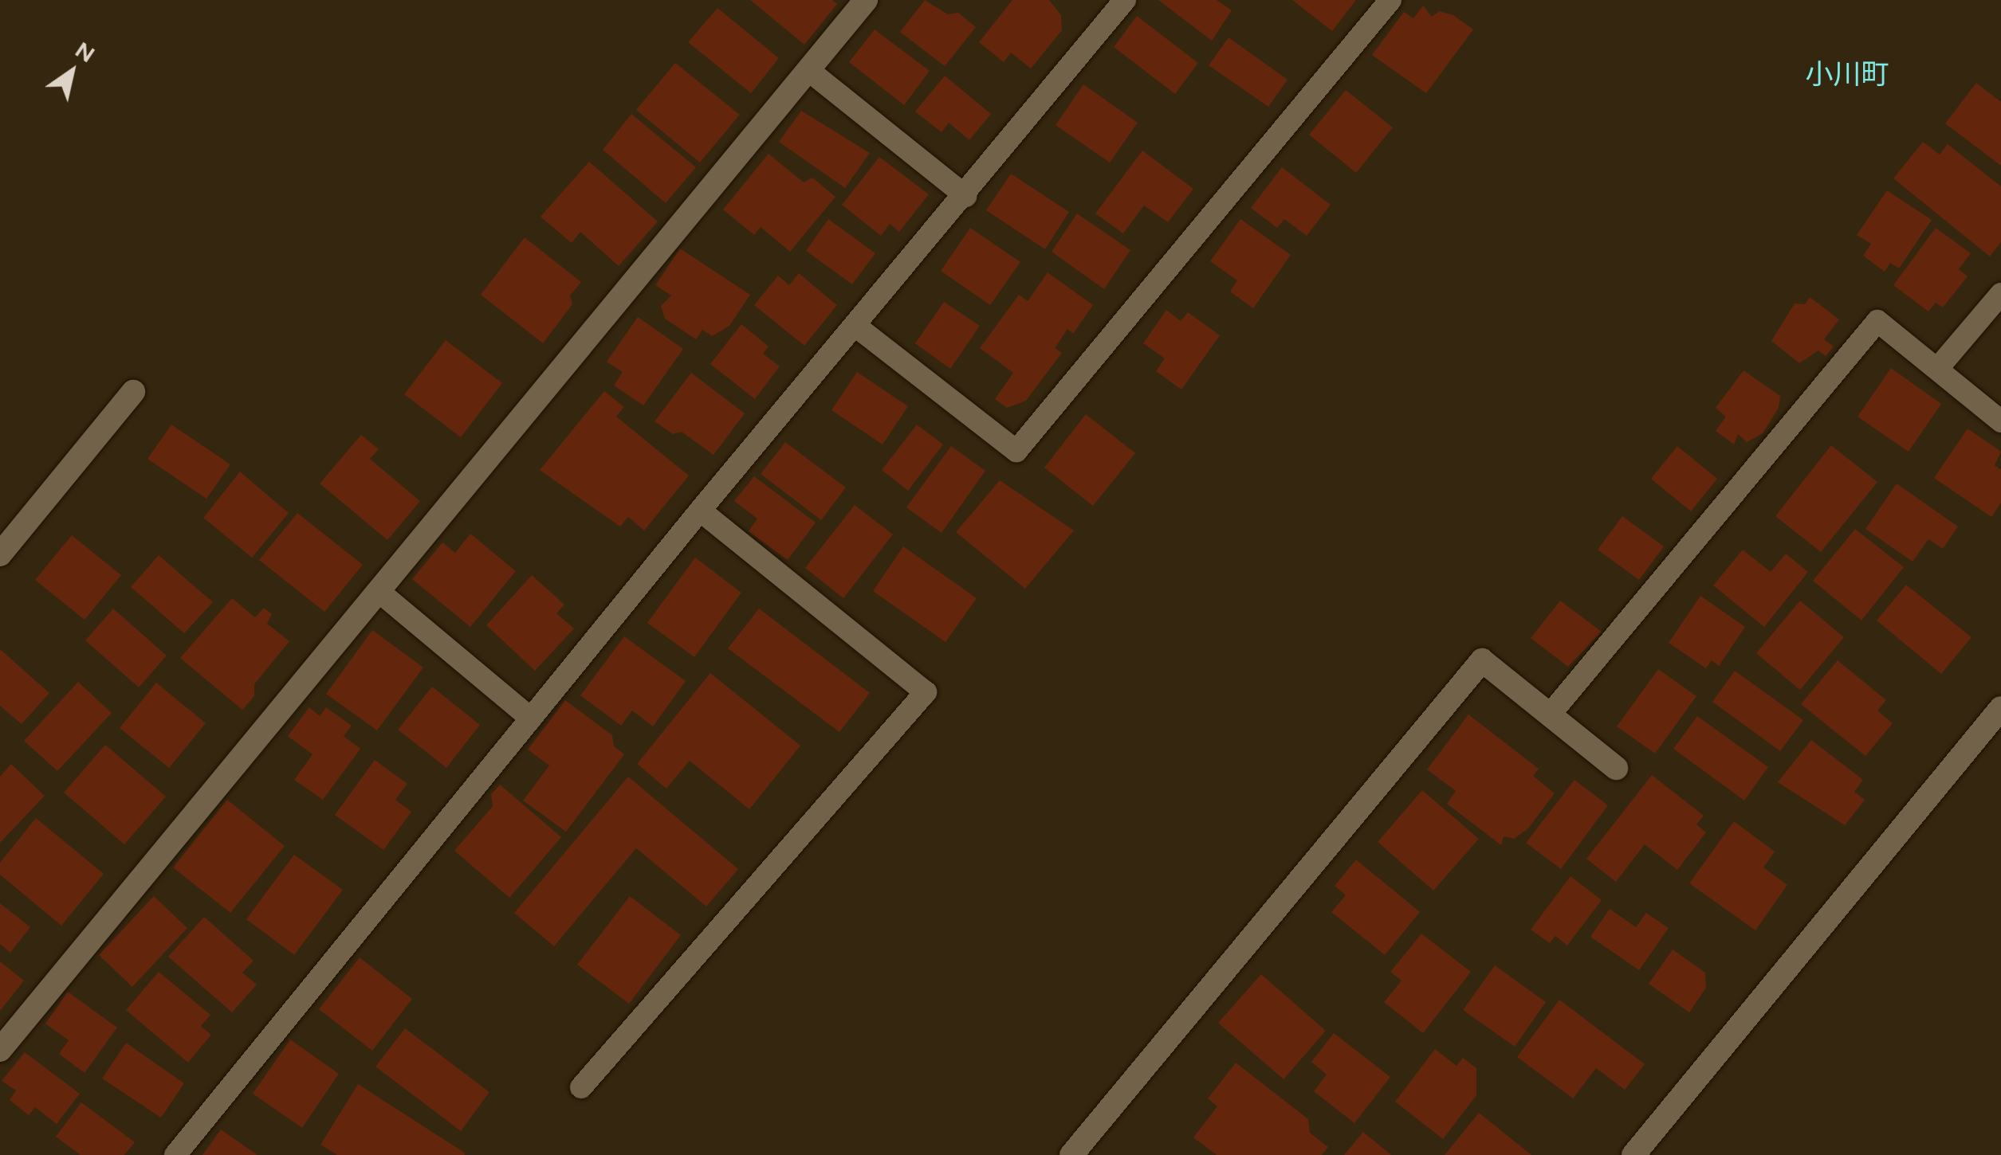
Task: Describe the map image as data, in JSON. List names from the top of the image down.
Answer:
{
  "districts": ["小川町"],
  "north": "top right"
}
